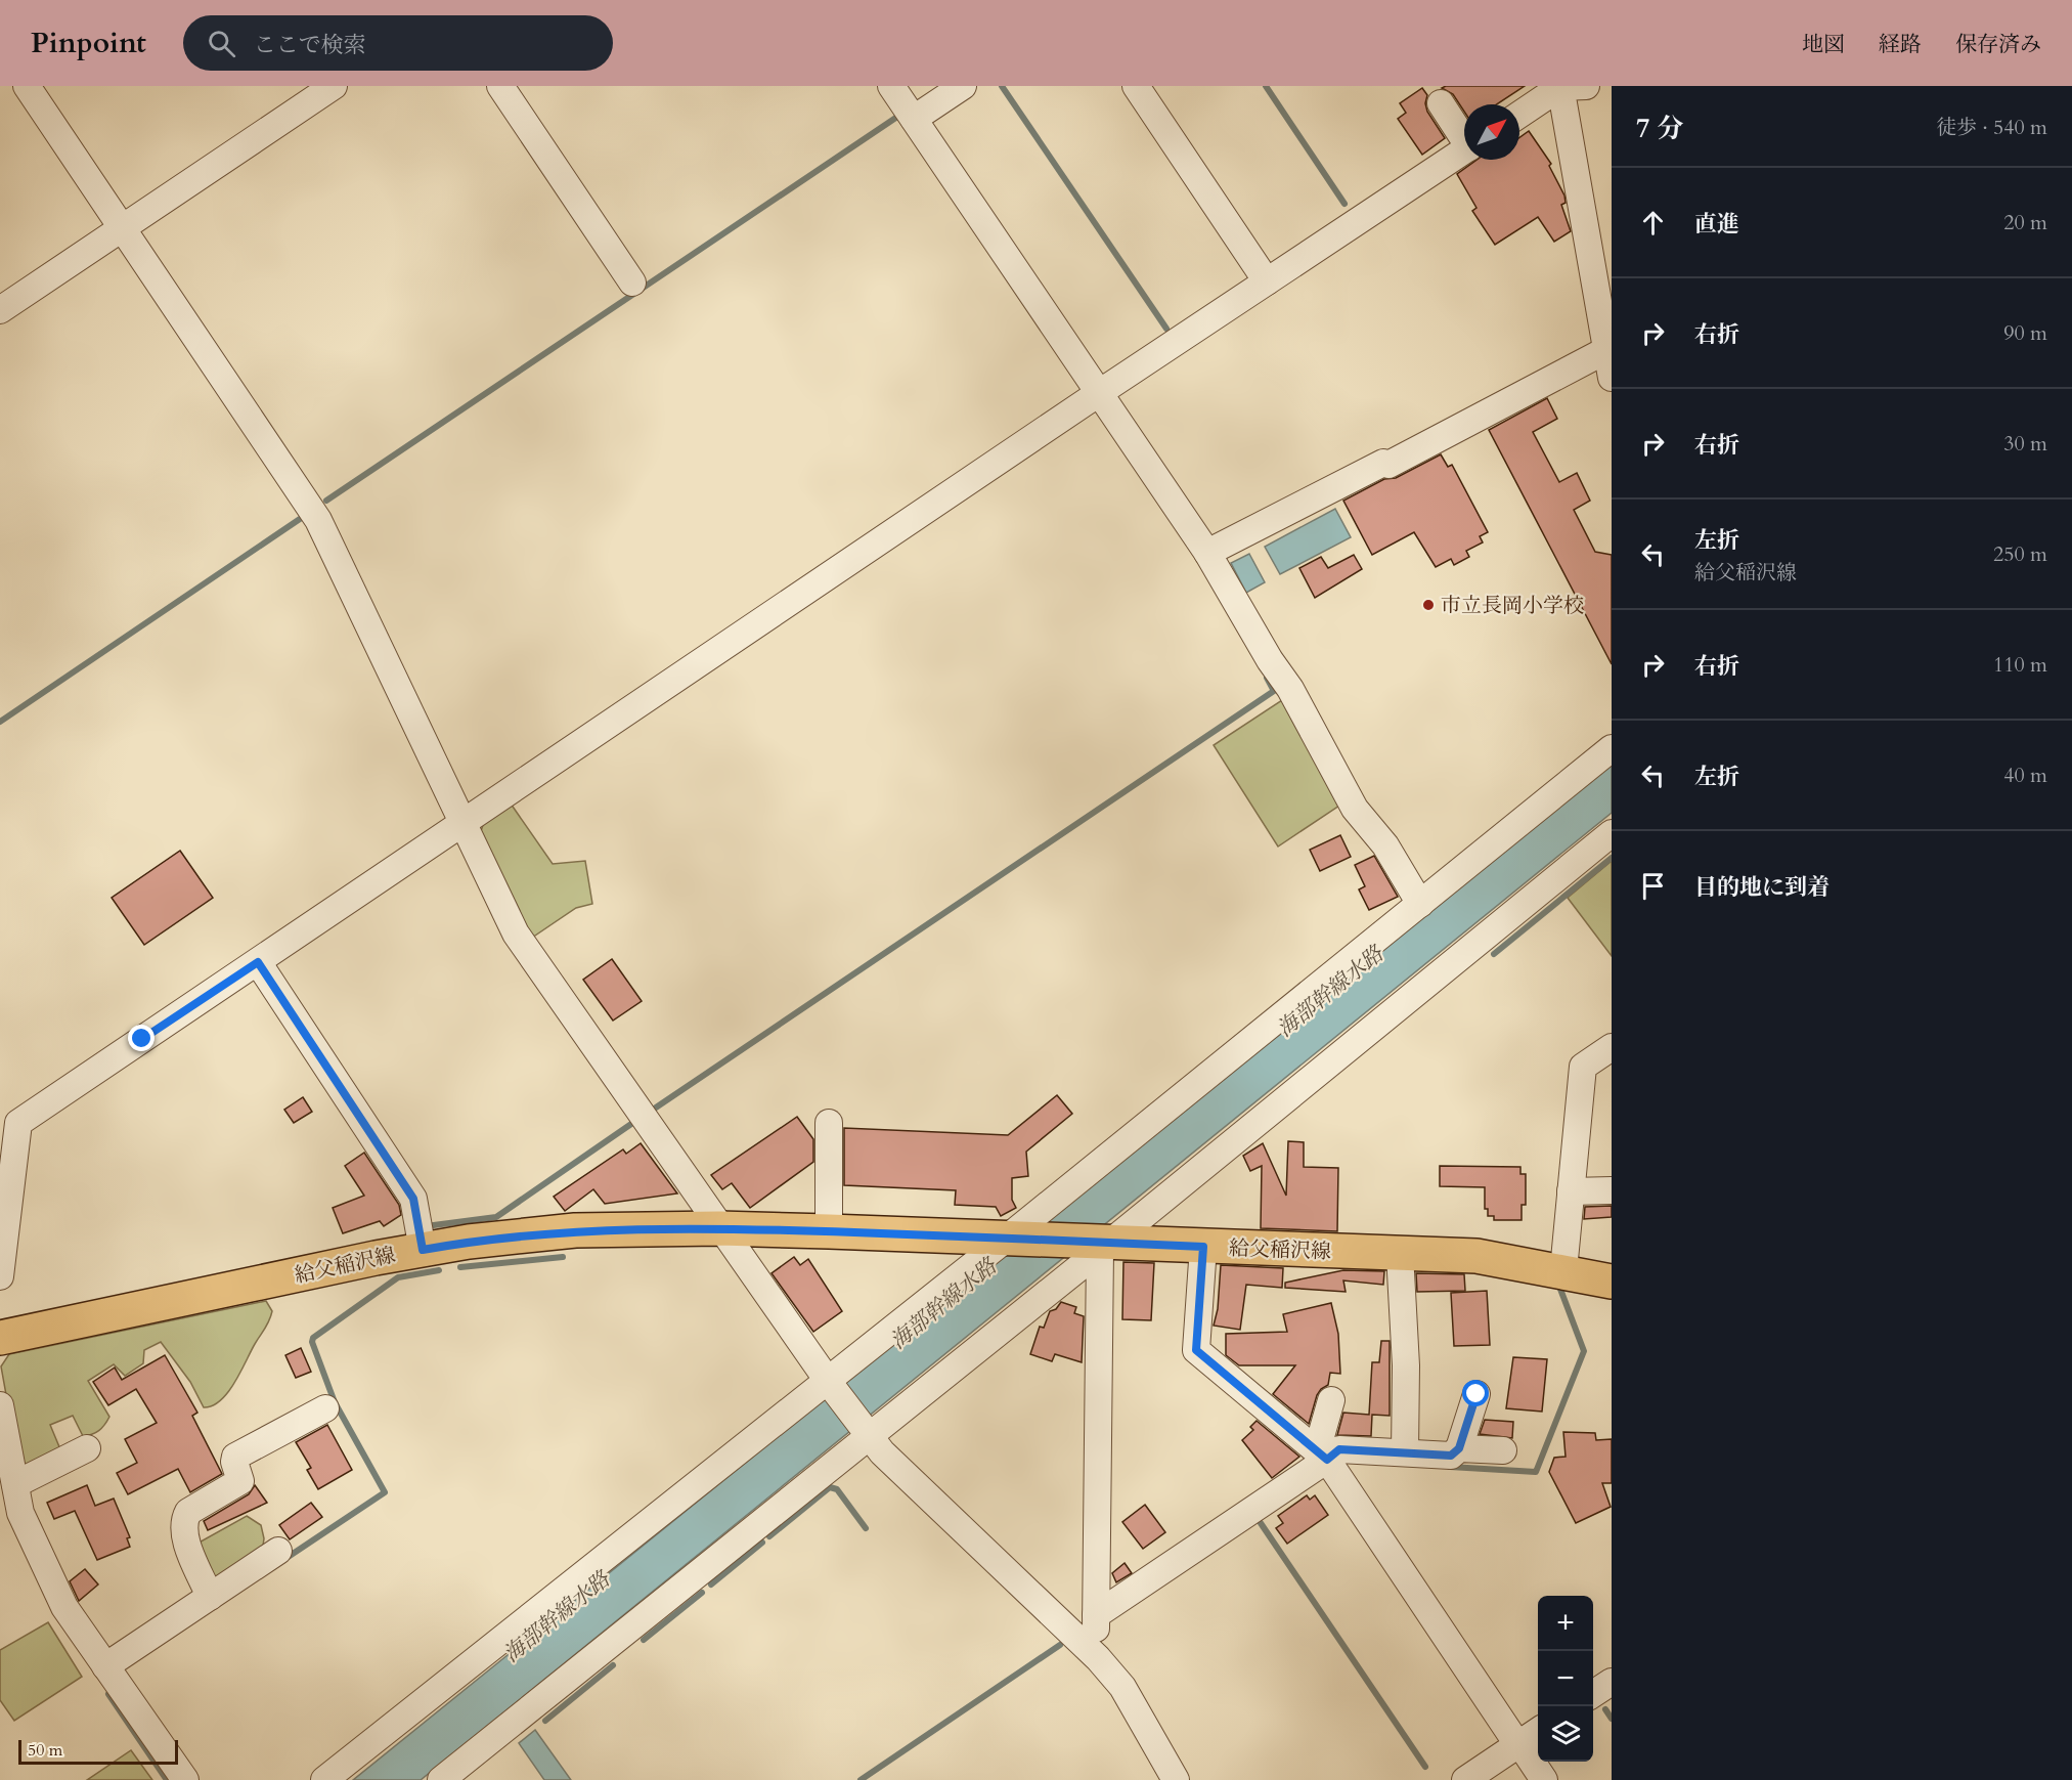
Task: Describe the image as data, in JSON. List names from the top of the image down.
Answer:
{
  "streets": {
    "main road": ["給父稲沢線"]
  },
  "water": ["海部幹線水路"],
  "places": ["市立長岡小学校"],
  "scale_bar": "50 m",
  "north": "top right",
  "page": {
    "header": "Pinpoint",
    "search": "ここで検索",
    "nav": ["地図", "経路", "保存済み"],
    "heading": ["7 分", "徒歩 · 540 m"],
    "list": [
      ["直進", "20 m"],
      ["右折", "90 m"],
      ["右折", "30 m"],
      ["左折", "給父稲沢線", "250 m"],
      ["右折", "110 m"],
      ["左折", "40 m"],
      "目的地に到着"
    ],
    "map_buttons": ["+", "−"],
    "scale": "50 m"
  }
}
